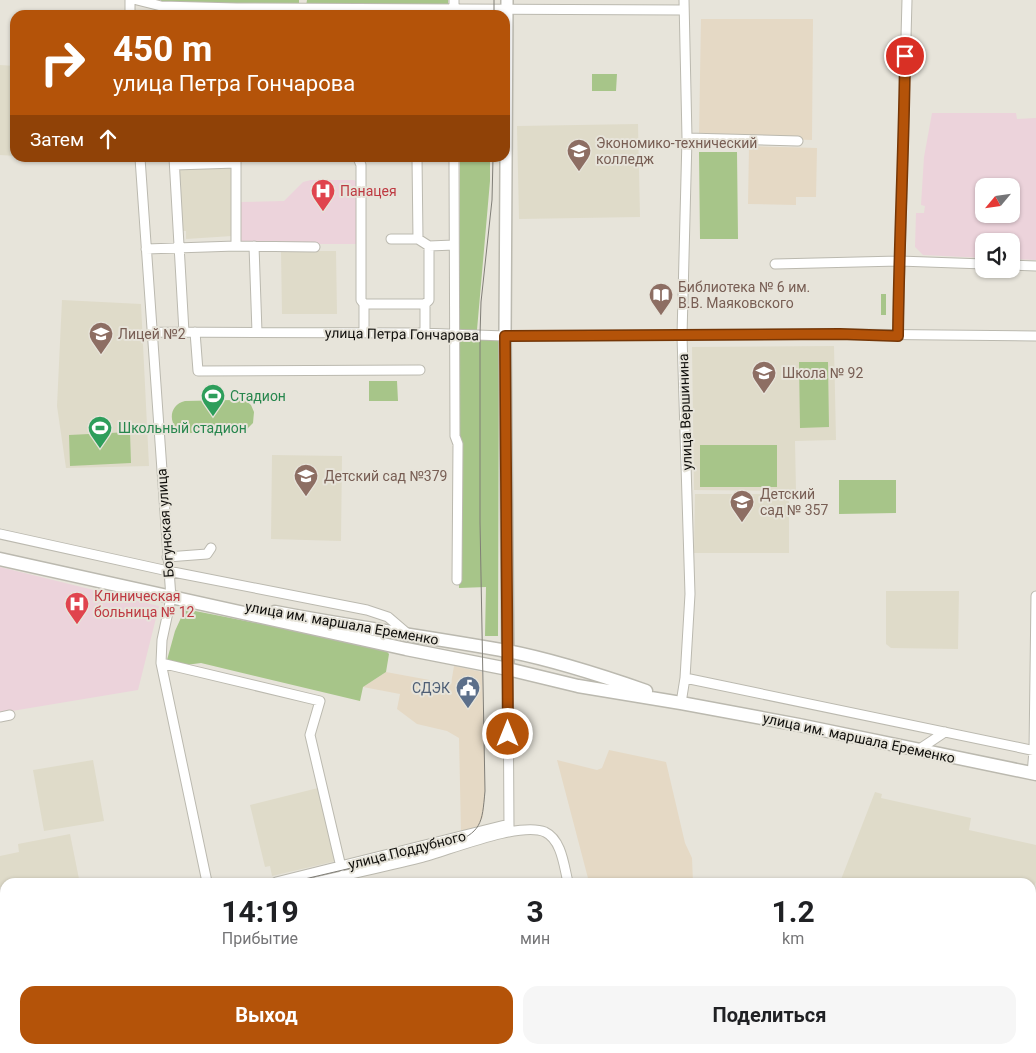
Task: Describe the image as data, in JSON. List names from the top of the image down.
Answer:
{
  "streets": {
    "highway": ["улица им. маршала Еременко"],
    "street": [
      "улица Петра Гончарова",
      "улица Вершинина",
      "Богунская улица",
      "улица Поддубного"
    ]
  },
  "crossings": [
    ["улица Петра Гончарова", "улица Вершинина"],
    ["улица Петра Гончарова", "Богунская улица"],
    ["улица Вершинина", "улица им. маршала Еременко"],
    ["Богунская улица", "улица им. маршала Еременко"]
  ],
  "places": {
    "school or university": [
      "Экономико-технический колледж",
      "Лицей №2",
      "Школа № 92",
      "Детский сад №379",
      "Детский сад № 357"
    ],
    "hospital": ["Панацея", "Клиническая больница № 12"],
    "library": ["Библиотека № 6 им. В.В. Маяковского"],
    "sports": ["Стадион", "Школьный стадион"],
    "public building": ["СДЭК"]
  },
  "north": "bottom left",
  "page": {
    "turn": ["450 m", "улица Петра Гончарова"],
    "then": "Затем",
    "eta": [
      "14:19",
      "Прибытие",
      "3",
      "мин",
      "1.2",
      "km"
    ],
    "buttons": ["Выход", "Поделиться"]
  }
}
